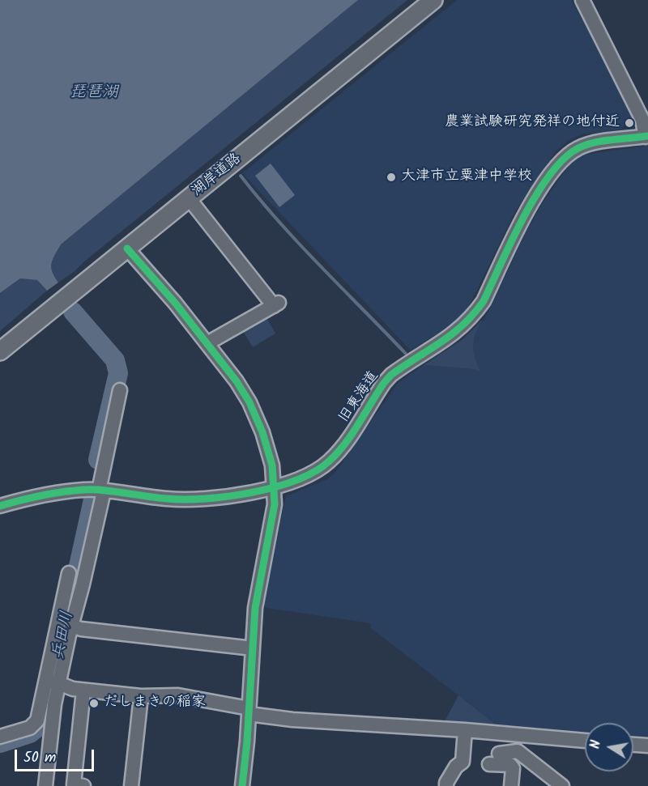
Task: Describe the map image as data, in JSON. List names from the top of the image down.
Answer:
{
  "streets": {
    "main road": ["湖岸道路"],
    "street": ["旧東海道"]
  },
  "water": ["琵琶湖", "兵田川"],
  "places": ["農業試験研究発祥の地付近", "大津市立粟津中学校", "だしまきの稲家"],
  "scale_bar": "50 m",
  "north": "left"
}
